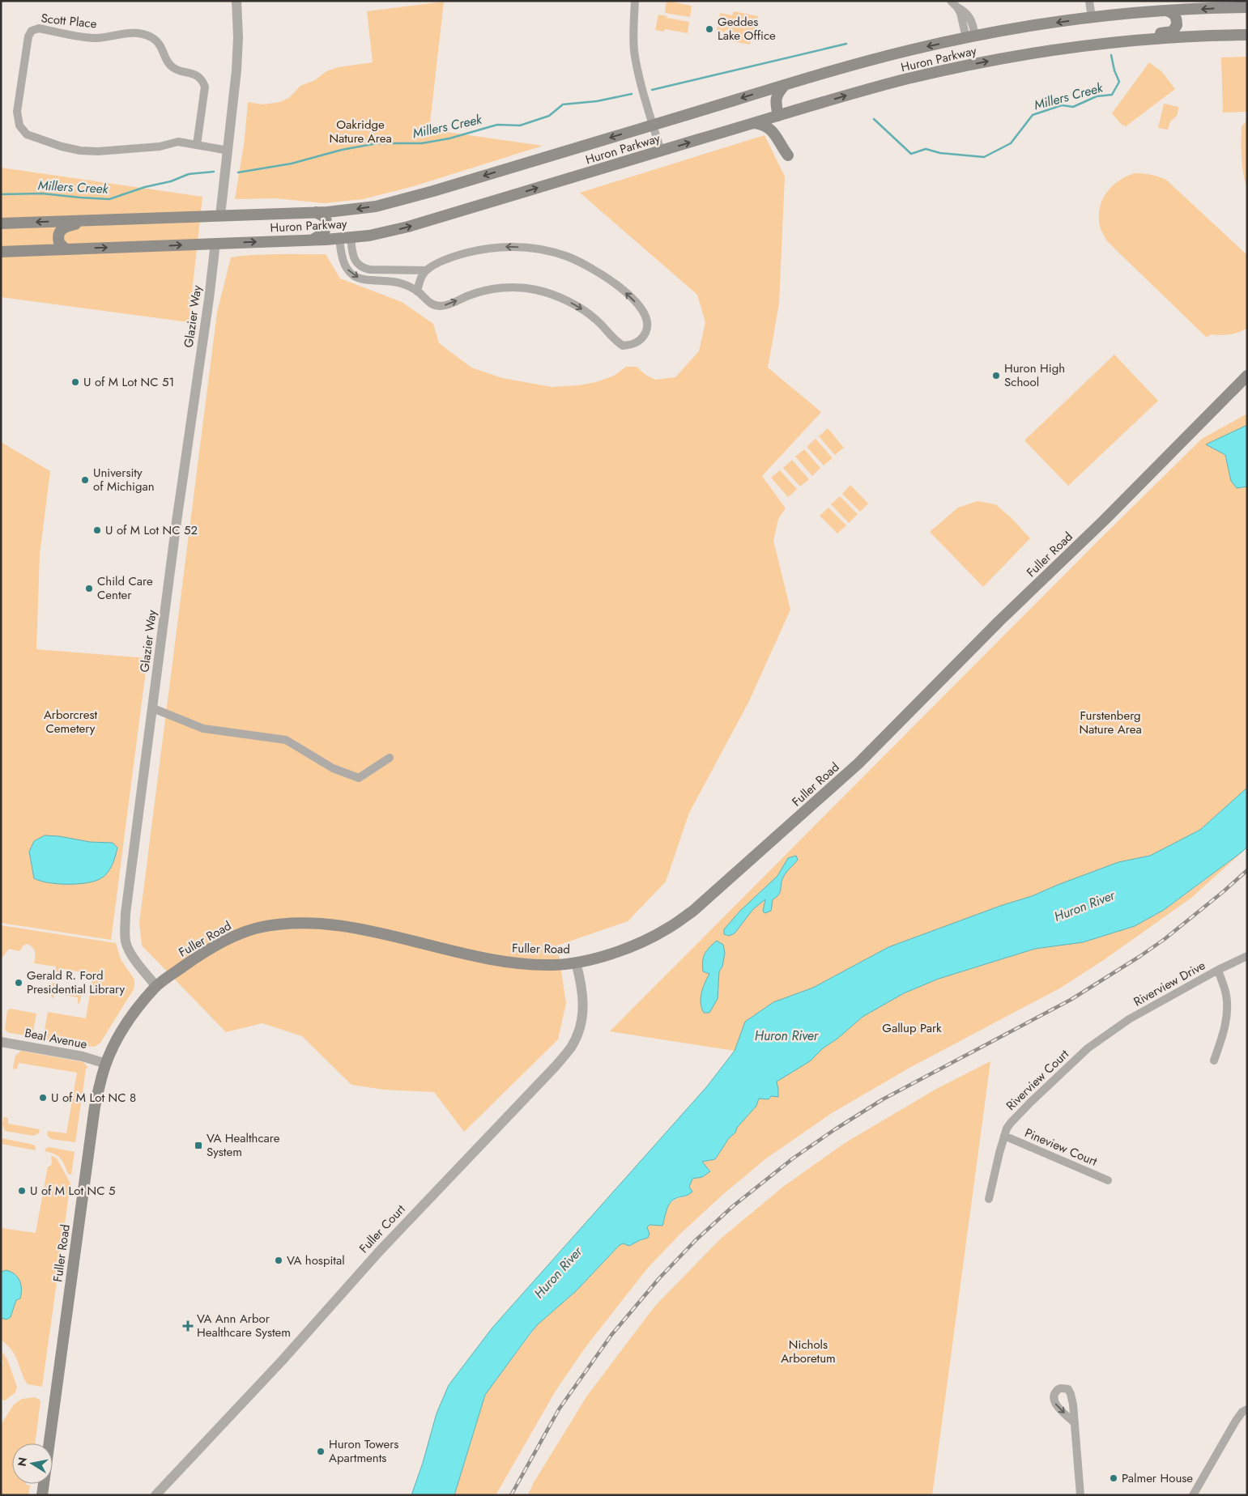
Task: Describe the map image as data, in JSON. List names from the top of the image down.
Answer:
{
  "streets": {
    "main road": ["Huron Parkway", "Fuller Road"],
    "street": [
      "Scott Place",
      "Glazier Way",
      "Riverview Drive",
      "Beal Avenue",
      "Riverview Court",
      "Pineview Court",
      "Fuller Court"
    ]
  },
  "crossings": [
    ["Huron Parkway", "Glazier Way"],
    ["Glazier Way", "Fuller Road"],
    ["Fuller Road", "Beal Avenue"],
    ["Fuller Road", "Fuller Court"],
    ["Riverview Drive", "Riverview Court"],
    ["Riverview Court", "Pineview Court"]
  ],
  "water": ["Millers Creek", "Huron River"],
  "parks": [
    "Oakridge Nature Area",
    "Arborcrest Cemetery",
    "Furstenberg Nature Area",
    "Gallup Park",
    "Nichols Arboretum"
  ],
  "places": {
    "other": [
      "Geddes Lake Office",
      "Huron High School",
      "U of M Lot NC 51",
      "University of Michigan",
      "U of M Lot NC 52",
      "Child Care Center",
      "Gerald R. Ford Presidential Library",
      "U of M Lot NC 8",
      "U of M Lot NC 5",
      "VA hospital",
      "Huron Towers Apartments",
      "Palmer House"
    ],
    "transit": ["VA Healthcare System"],
    "health": ["VA Ann Arbor Healthcare System"]
  },
  "north": "left"
}
